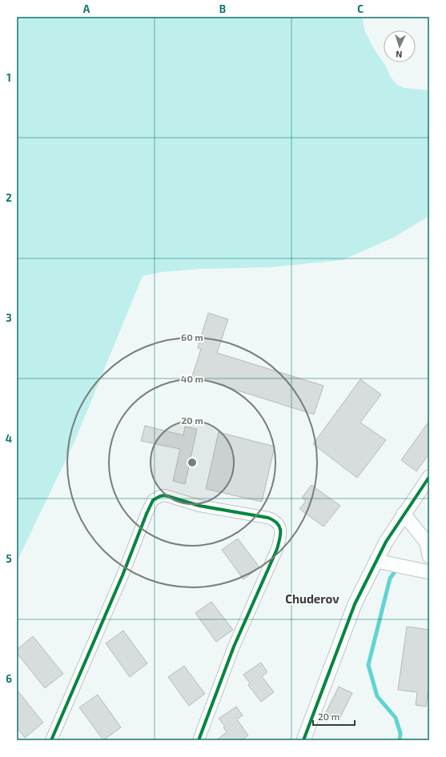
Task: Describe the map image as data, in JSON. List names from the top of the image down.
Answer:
{
  "districts": ["Chuderov"],
  "scale_bar": "20 m",
  "north": "bottom",
  "grid": {
    "columns": ["A", "B", "C"],
    "rows": [
      "1",
      "2",
      "3",
      "4",
      "5",
      "6"
    ]
  },
  "rings": ["60 m", "40 m", "20 m"]
}
